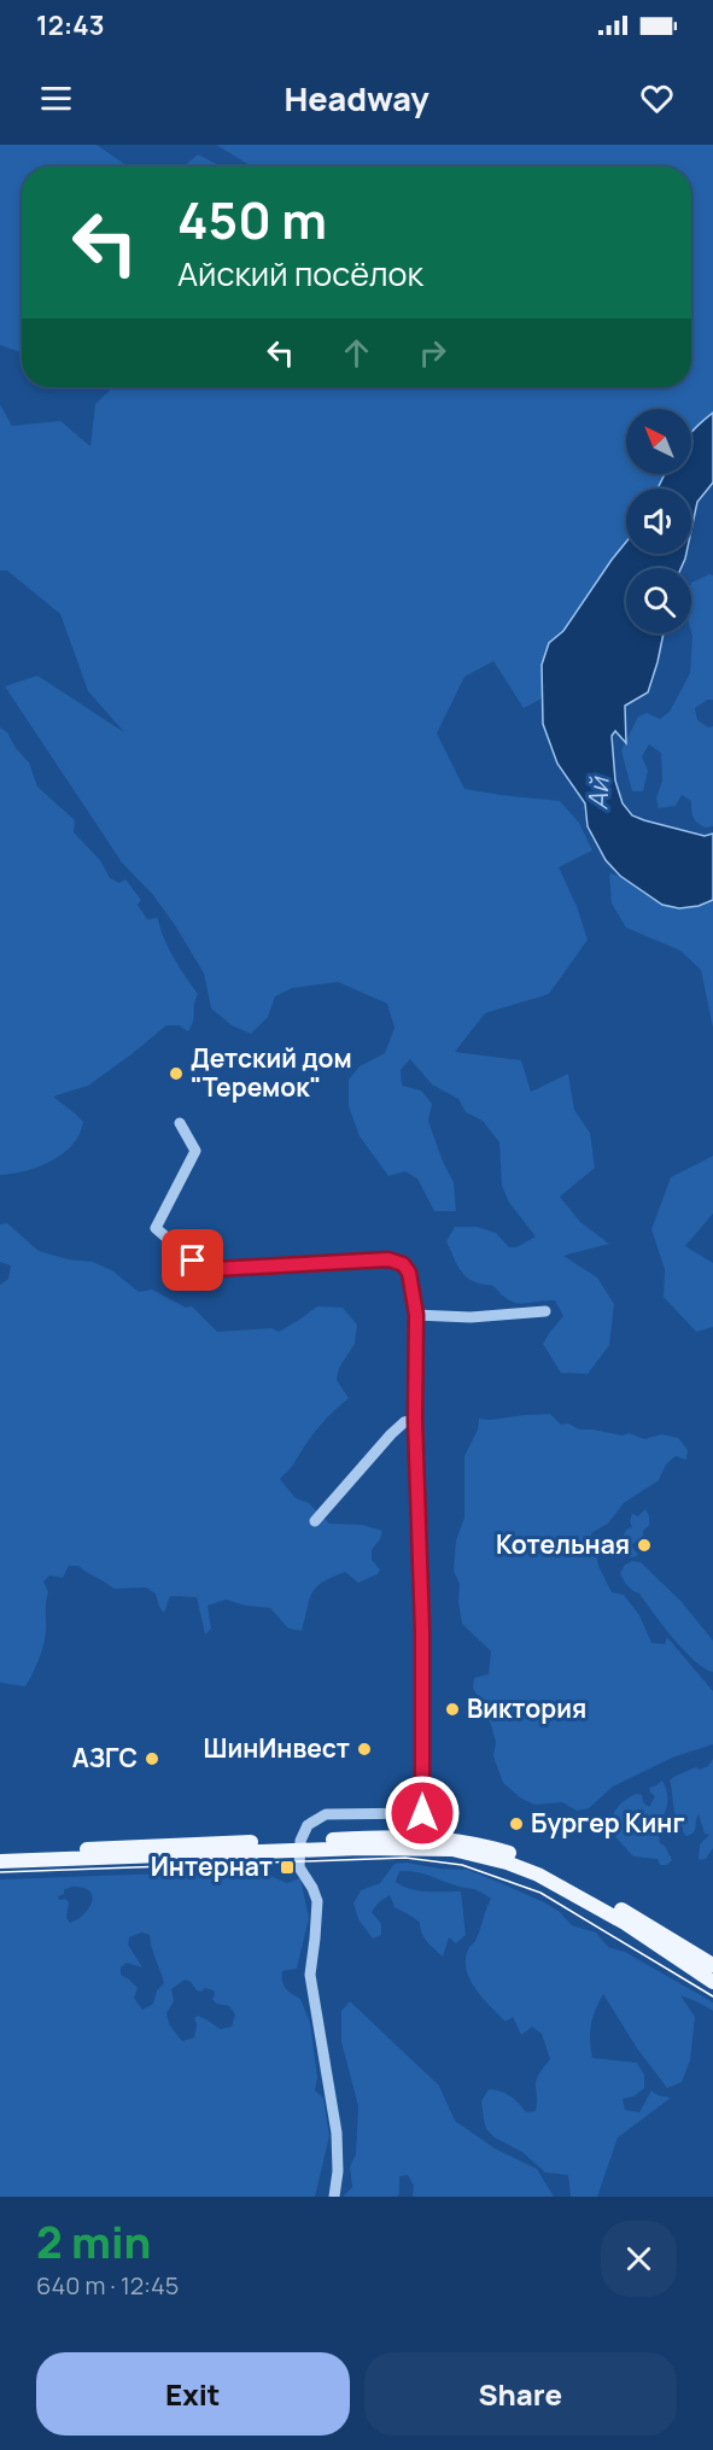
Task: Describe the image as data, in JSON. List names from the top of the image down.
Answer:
{
  "water": ["Ай"],
  "places": {
    "other": [
      "Детский дом \"Теремок\"",
      "Котельная",
      "Виктория",
      "ШинИнвест",
      "АЗГС",
      "Бургер Кинг"
    ],
    "transit": ["Интернат"]
  },
  "north": "top left",
  "page": {
    "status": "12:43",
    "header": "Headway",
    "turn": ["450 m", "Айский посёлок"],
    "heading": ["2 min", "640 m · 12:45"],
    "buttons": ["Exit", "Share"]
  }
}
